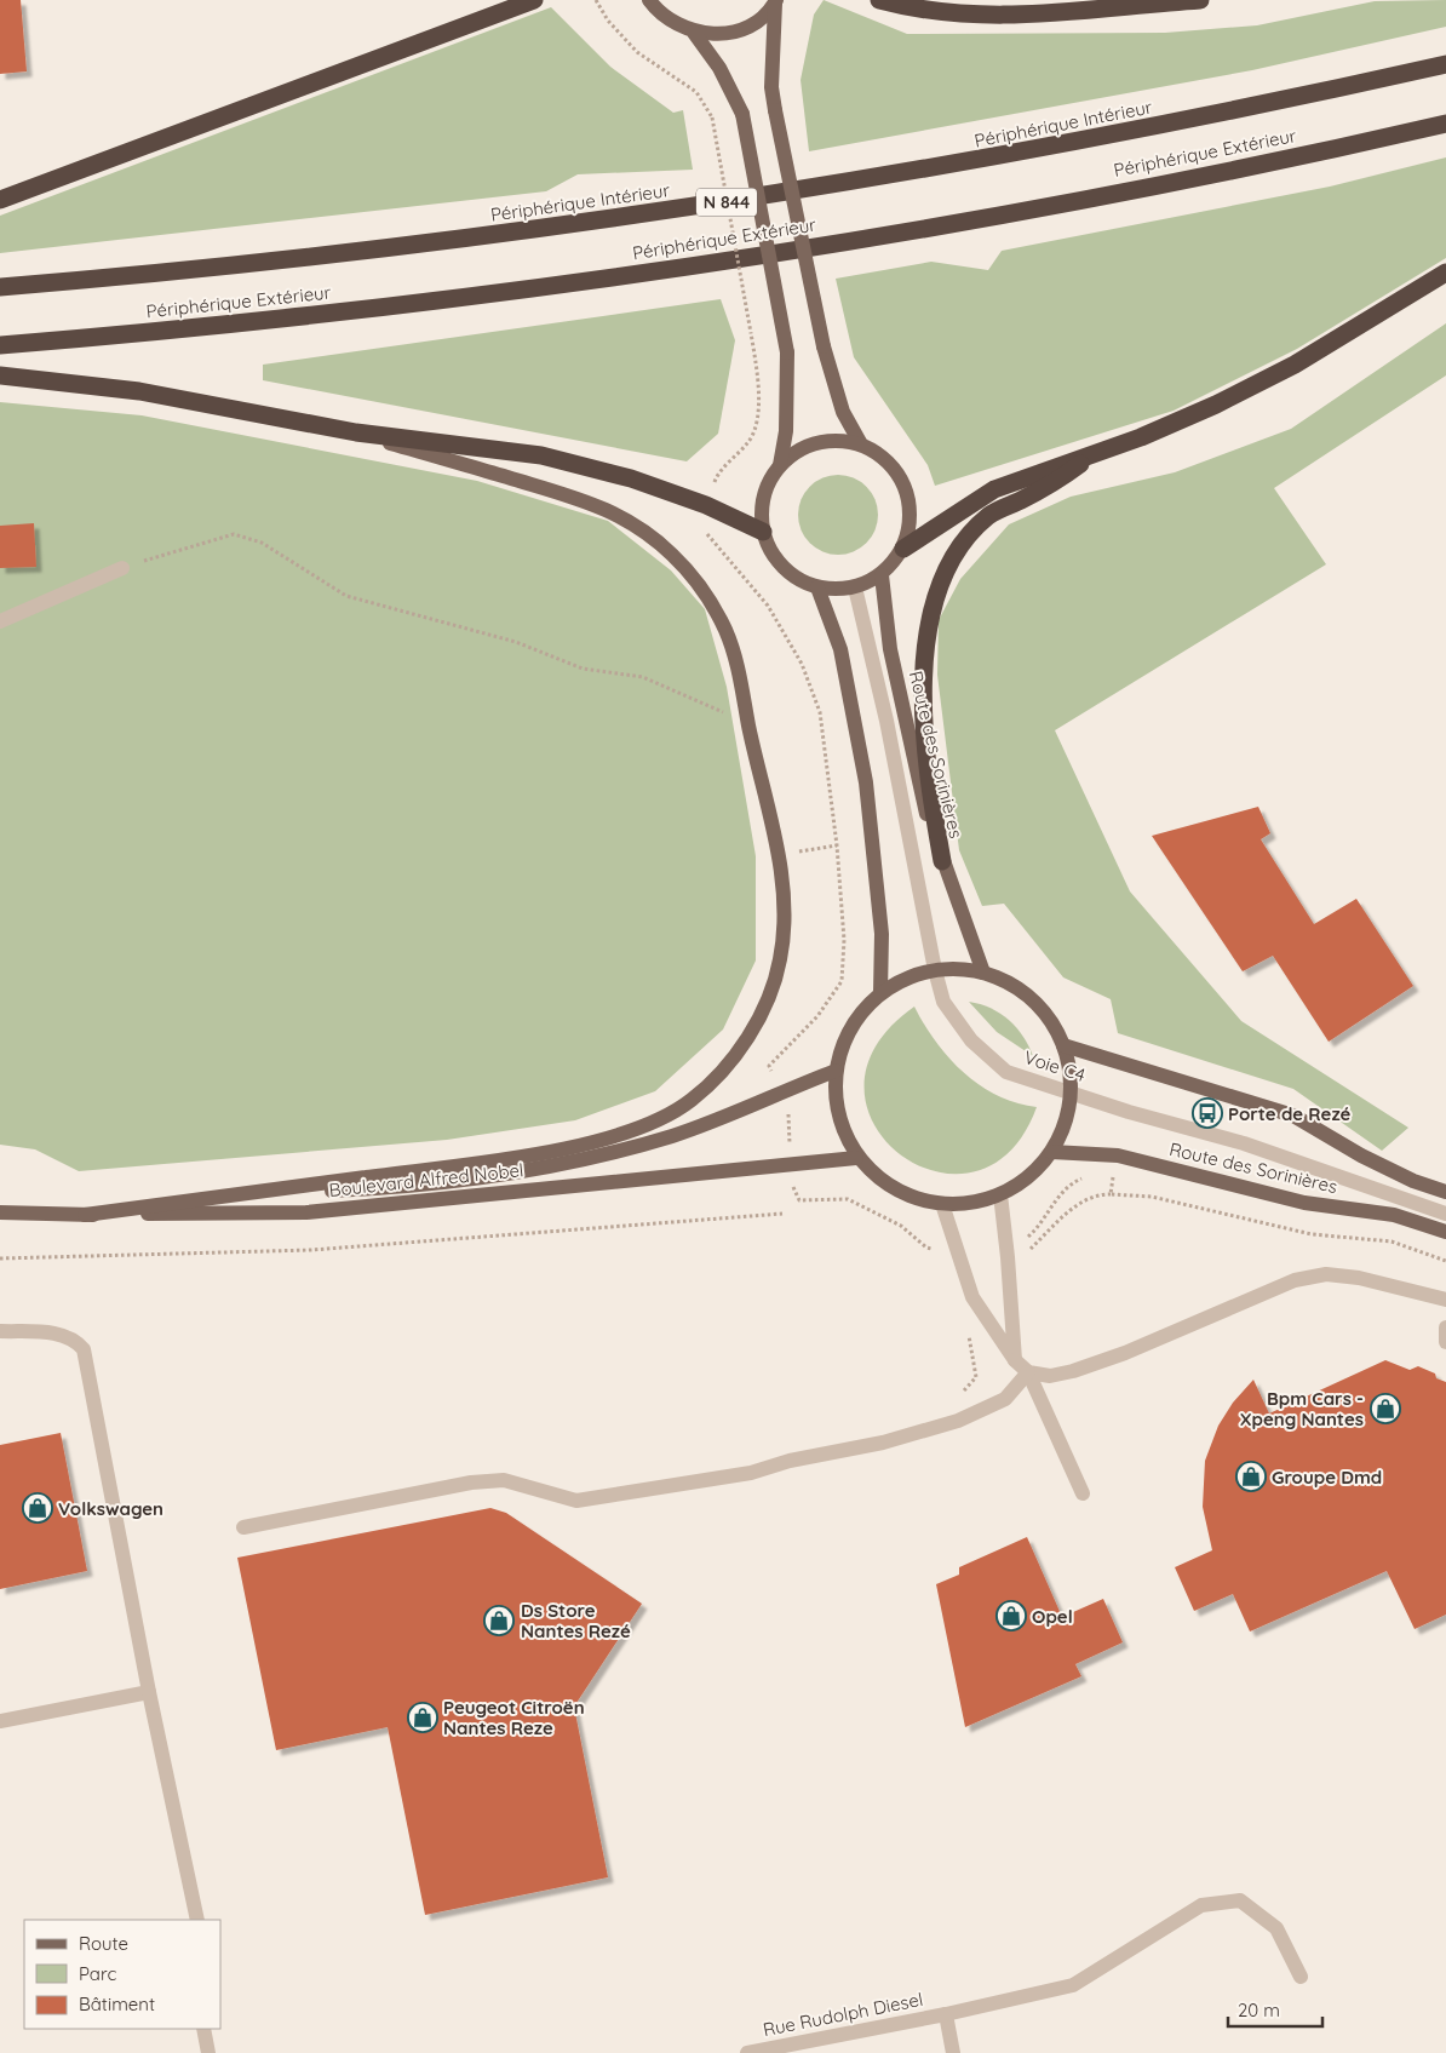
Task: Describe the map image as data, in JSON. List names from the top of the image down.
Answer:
{
  "streets": {
    "highway": ["Périphérique Intérieur", "Périphérique Extérieur", "N 844"],
    "main road": ["Route des Sorinières", "Boulevard Alfred Nobel"],
    "street": ["Voie C4", "Rue Rudolph Diesel"]
  },
  "crossings": [
    ["Route des Sorinières", "Voie C4"]
  ],
  "places": {
    "bus stop": ["Porte de Rezé"],
    "shop": [
      "Bpm Cars - Xpeng Nantes",
      "Groupe Dmd",
      "Volkswagen",
      "Opel",
      "Ds Store Nantes Rezé",
      "Peugeot Citroën Nantes Reze"
    ]
  },
  "legend": ["Route", "Parc", "Bâtiment"],
  "scale_bar": "20 m"
}
